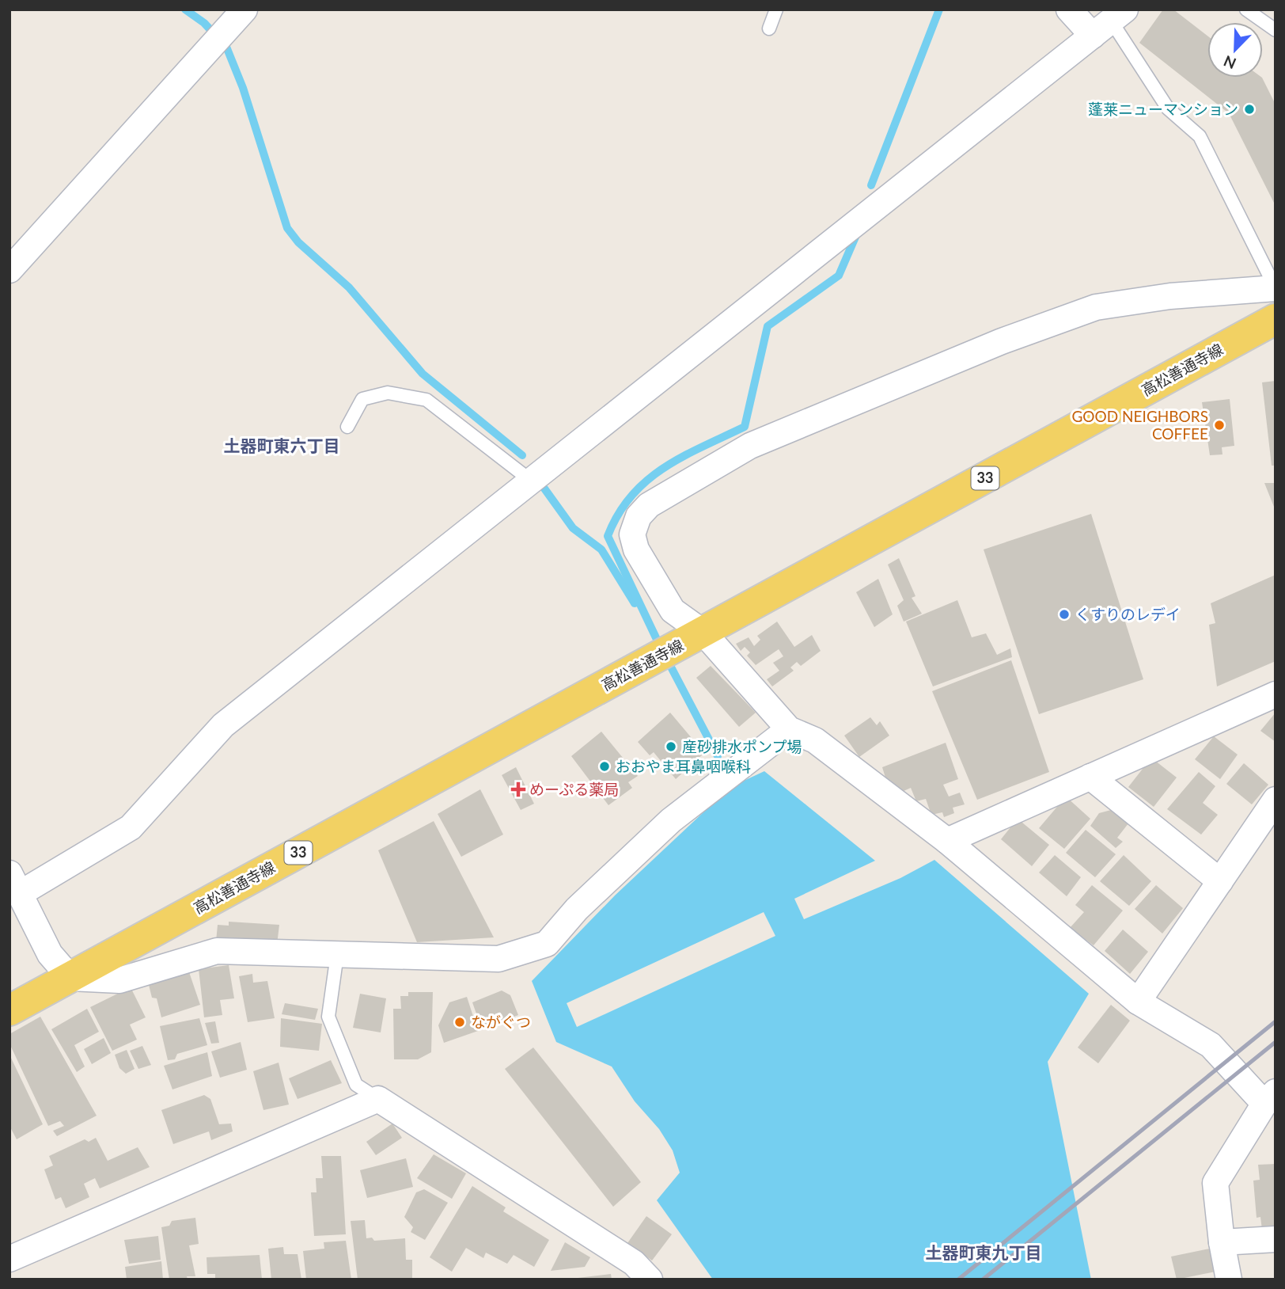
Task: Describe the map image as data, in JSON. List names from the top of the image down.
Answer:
{
  "streets": {
    "main road": ["高松善通寺線", "33"]
  },
  "districts": ["土器町東六丁目", "土器町東九丁目"],
  "places": {
    "other": [
      "蓬莱ニューマンション",
      "GOOD NEIGHBORS COFFEE",
      "くすりのレデイ",
      "産砂排水ポンプ場",
      "おおやま耳鼻咽喉科",
      "ながぐつ"
    ],
    "health": ["めーぷる薬局"]
  },
  "north": "bottom left"
}
